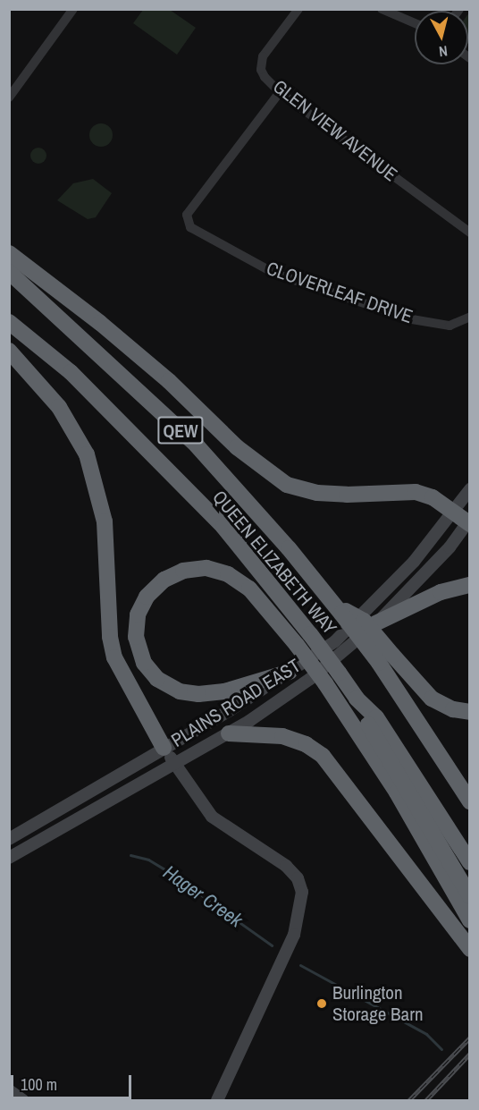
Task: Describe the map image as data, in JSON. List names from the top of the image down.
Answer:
{
  "streets": {
    "highway": ["QEW", "QUEEN ELIZABETH WAY"],
    "main road": ["PLAINS ROAD EAST"],
    "street": ["GLEN VIEW AVENUE", "CLOVERLEAF DRIVE"]
  },
  "crossings": [
    ["GLEN VIEW AVENUE", "CLOVERLEAF DRIVE"]
  ],
  "water": ["Hager Creek"],
  "places": ["Burlington Storage Barn"],
  "scale_bar": "100 m",
  "north": "bottom"
}
